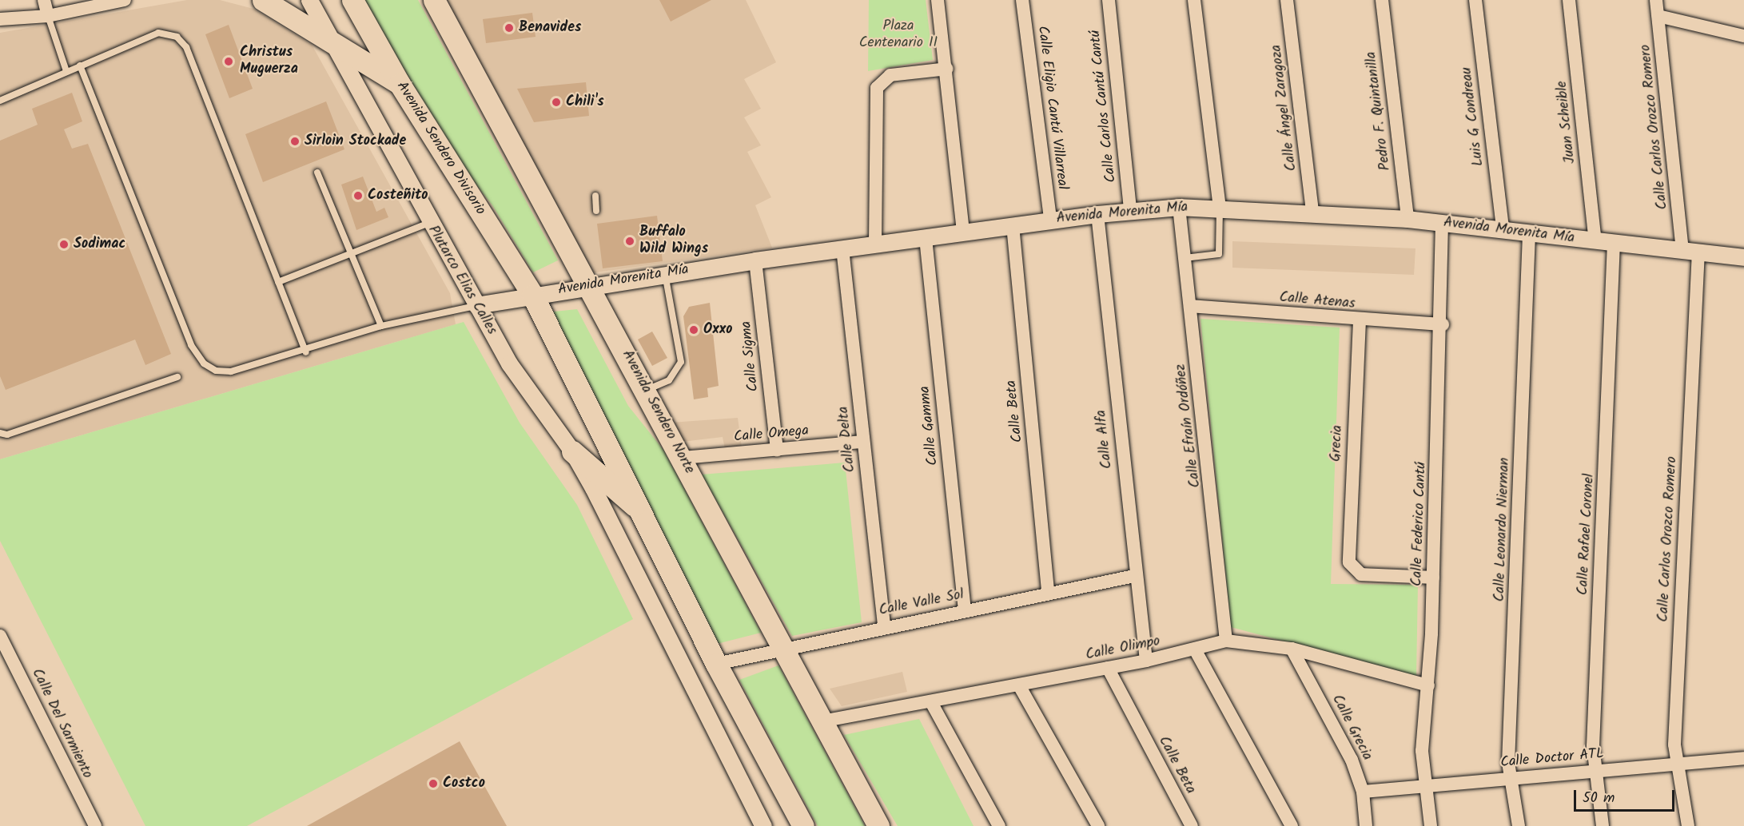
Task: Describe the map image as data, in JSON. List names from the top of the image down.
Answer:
{
  "streets": {
    "main road": ["Avenida Sendero Divisorio", "Avenida Sendero Norte"],
    "street": [
      "Calle Carlos Cantú Cantú",
      "Calle Eligio Cantú Villarreal",
      "Calle Ángel Zaragoza",
      "Pedro F. Quintanilla",
      "Luis G Condreau",
      "Juan Scheible",
      "Calle Carlos Orozco Romero",
      "Avenida Morenita Mía",
      "Plutarco Elias Calles",
      "Calle Atenas",
      "Calle Sigma",
      "Calle Beta",
      "Calle Gamma",
      "Calle Efraín Ordóñez",
      "Calle Omega",
      "Calle Delta",
      "Calle Alfa",
      "Grecia",
      "Calle Federico Cantú",
      "Calle Leonardo Nierman",
      "Calle Rafael Coronel",
      "Calle Valle Sol",
      "Calle Olimpo",
      "Calle Del Sarmiento",
      "Calle Grecia",
      "Calle Doctor ATL"
    ]
  },
  "crossings": [
    ["Calle Carlos Cantú Cantú", "Avenida Morenita Mía"],
    ["Calle Eligio Cantú Villarreal", "Avenida Morenita Mía"],
    ["Calle Ángel Zaragoza", "Avenida Morenita Mía"],
    ["Pedro F. Quintanilla", "Avenida Morenita Mía"],
    ["Luis G Condreau", "Avenida Morenita Mía"],
    ["Juan Scheible", "Avenida Morenita Mía"],
    ["Calle Carlos Orozco Romero", "Avenida Morenita Mía"],
    ["Calle Carlos Orozco Romero", "Calle Doctor ATL"],
    ["Avenida Sendero Divisorio", "Avenida Morenita Mía"],
    ["Avenida Morenita Mía", "Plutarco Elias Calles"],
    ["Avenida Morenita Mía", "Calle Sigma"],
    ["Avenida Morenita Mía", "Calle Beta"],
    ["Avenida Morenita Mía", "Avenida Sendero Norte"],
    ["Avenida Morenita Mía", "Calle Gamma"],
    ["Avenida Morenita Mía", "Calle Efraín Ordóñez"],
    ["Avenida Morenita Mía", "Calle Delta"],
    ["Avenida Morenita Mía", "Calle Alfa"],
    ["Avenida Morenita Mía", "Calle Federico Cantú"],
    ["Avenida Morenita Mía", "Calle Leonardo Nierman"],
    ["Avenida Morenita Mía", "Calle Rafael Coronel"],
    ["Calle Atenas", "Calle Efraín Ordóñez"],
    ["Calle Atenas", "Grecia"],
    ["Calle Atenas", "Calle Federico Cantú"],
    ["Calle Sigma", "Calle Omega"],
    ["Calle Beta", "Calle Valle Sol"],
    ["Calle Beta", "Calle Olimpo"],
    ["Avenida Sendero Norte", "Calle Omega"],
    ["Avenida Sendero Norte", "Calle Valle Sol"],
    ["Avenida Sendero Norte", "Calle Olimpo"],
    ["Calle Gamma", "Calle Valle Sol"],
    ["Calle Efraín Ordóñez", "Calle Olimpo"],
    ["Calle Omega", "Calle Delta"],
    ["Calle Delta", "Calle Valle Sol"],
    ["Calle Alfa", "Calle Valle Sol"],
    ["Calle Alfa", "Calle Olimpo"],
    ["Grecia", "Calle Federico Cantú"],
    ["Calle Federico Cantú", "Calle Olimpo"],
    ["Calle Federico Cantú", "Calle Doctor ATL"],
    ["Calle Leonardo Nierman", "Calle Doctor ATL"],
    ["Calle Rafael Coronel", "Calle Doctor ATL"],
    ["Calle Olimpo", "Calle Grecia"],
    ["Calle Grecia", "Calle Doctor ATL"]
  ],
  "parks": ["Plaza Centenario II"],
  "places": [
    "Benavides",
    "Christus Muguerza",
    "Chili's",
    "Sirloin Stockade",
    "Costeñito",
    "Buffalo Wild Wings",
    "Sodimac",
    "Oxxo",
    "Costco"
  ],
  "scale_bar": "50 m"
}
